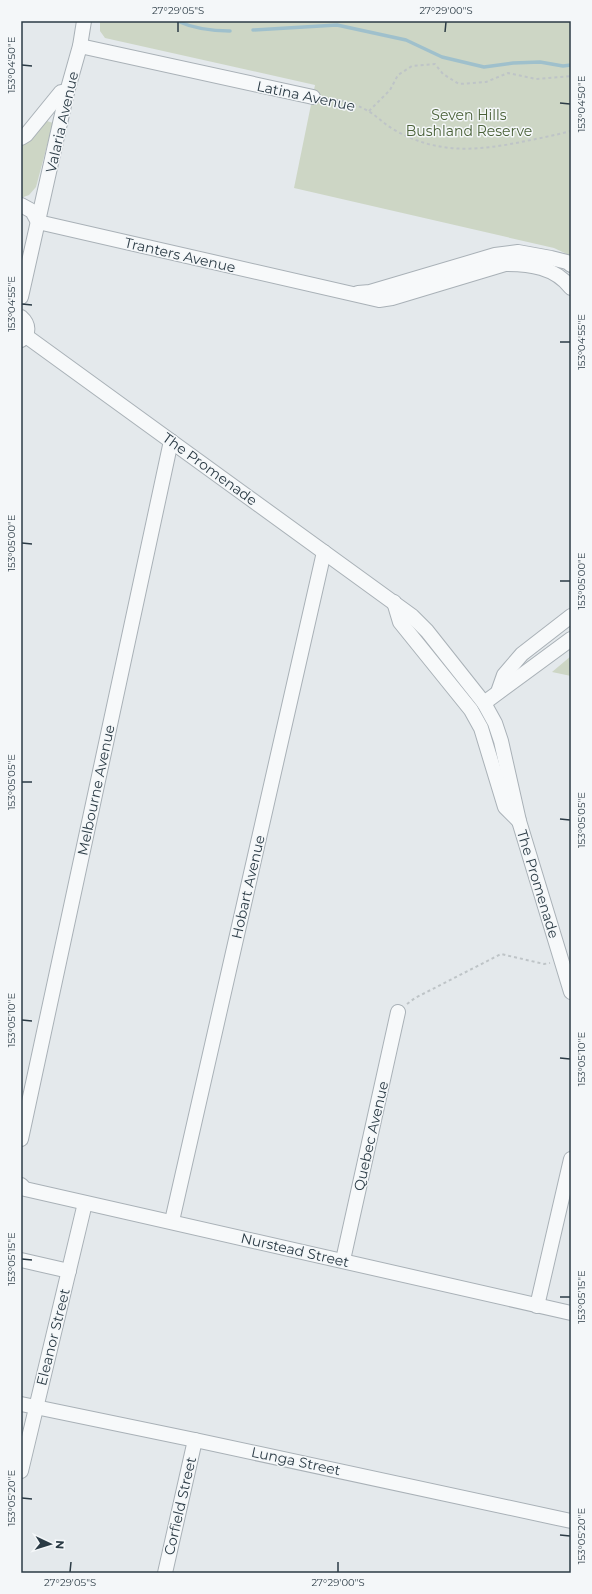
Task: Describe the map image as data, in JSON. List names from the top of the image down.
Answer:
{
  "streets": {
    "street": [
      "Latina Avenue",
      "Valaria Avenue",
      "Tranters Avenue",
      "The Promenade",
      "Melbourne Avenue",
      "Hobart Avenue",
      "Quebec Avenue",
      "Nurstead Street",
      "Eleanor Street",
      "Lunga Street",
      "Corfield Street"
    ]
  },
  "crossings": [
    ["Latina Avenue", "Valaria Avenue"],
    ["Valaria Avenue", "Tranters Avenue"],
    ["The Promenade", "Melbourne Avenue"],
    ["The Promenade", "Hobart Avenue"],
    ["Hobart Avenue", "Nurstead Street"],
    ["Quebec Avenue", "Nurstead Street"],
    ["Nurstead Street", "Eleanor Street"],
    ["Eleanor Street", "Lunga Street"],
    ["Lunga Street", "Corfield Street"]
  ],
  "parks": ["Seven Hills Bushland Reserve"],
  "north": "right",
  "coordinates": [
    "27°29'05\"S",
    "27°29'00\"S",
    "153°04'50\"E",
    "153°04'55\"E",
    "153°05'00\"E",
    "153°05'05\"E",
    "153°05'10\"E",
    "153°05'15\"E",
    "153°05'20\"E"
  ]
}
